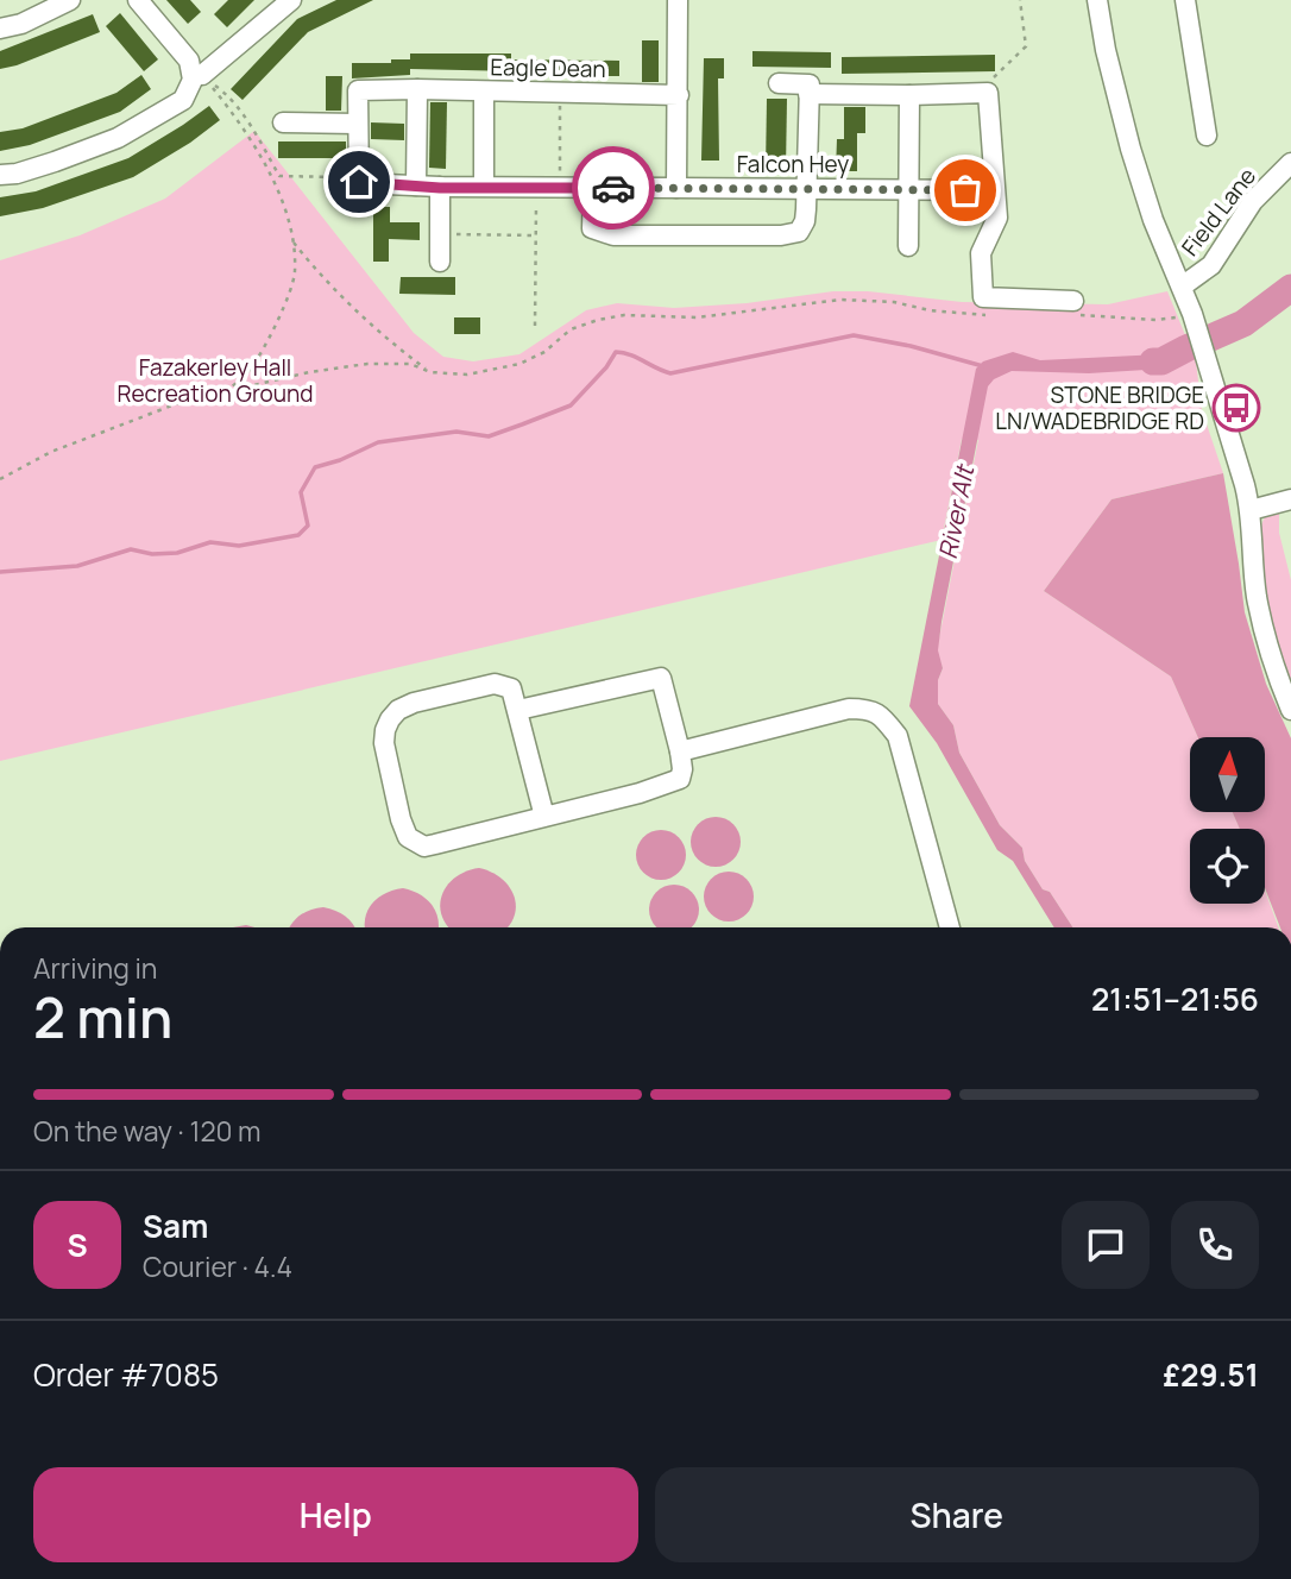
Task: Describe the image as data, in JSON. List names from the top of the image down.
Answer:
{
  "streets": {
    "street": ["Eagle Dean", "Falcon Hey", "Field Lane"]
  },
  "crossings": [
    ["Eagle Dean", "Falcon Hey"]
  ],
  "water": ["River Alt"],
  "parks": ["Fazakerley Hall Recreation Ground"],
  "places": {
    "bus stop": ["STONE BRIDGE LN/WADEBRIDGE RD"]
  },
  "north": "top",
  "page": {
    "heading": ["2 min", "Arriving in", "21:51–21:56"],
    "panel": [
      "Sam",
      "Courier · 4.4",
      "Order #7085",
      "£29.51"
    ],
    "bar": "On the way · 120 m",
    "round": "S",
    "buttons": ["Help", "Share"]
  }
}
